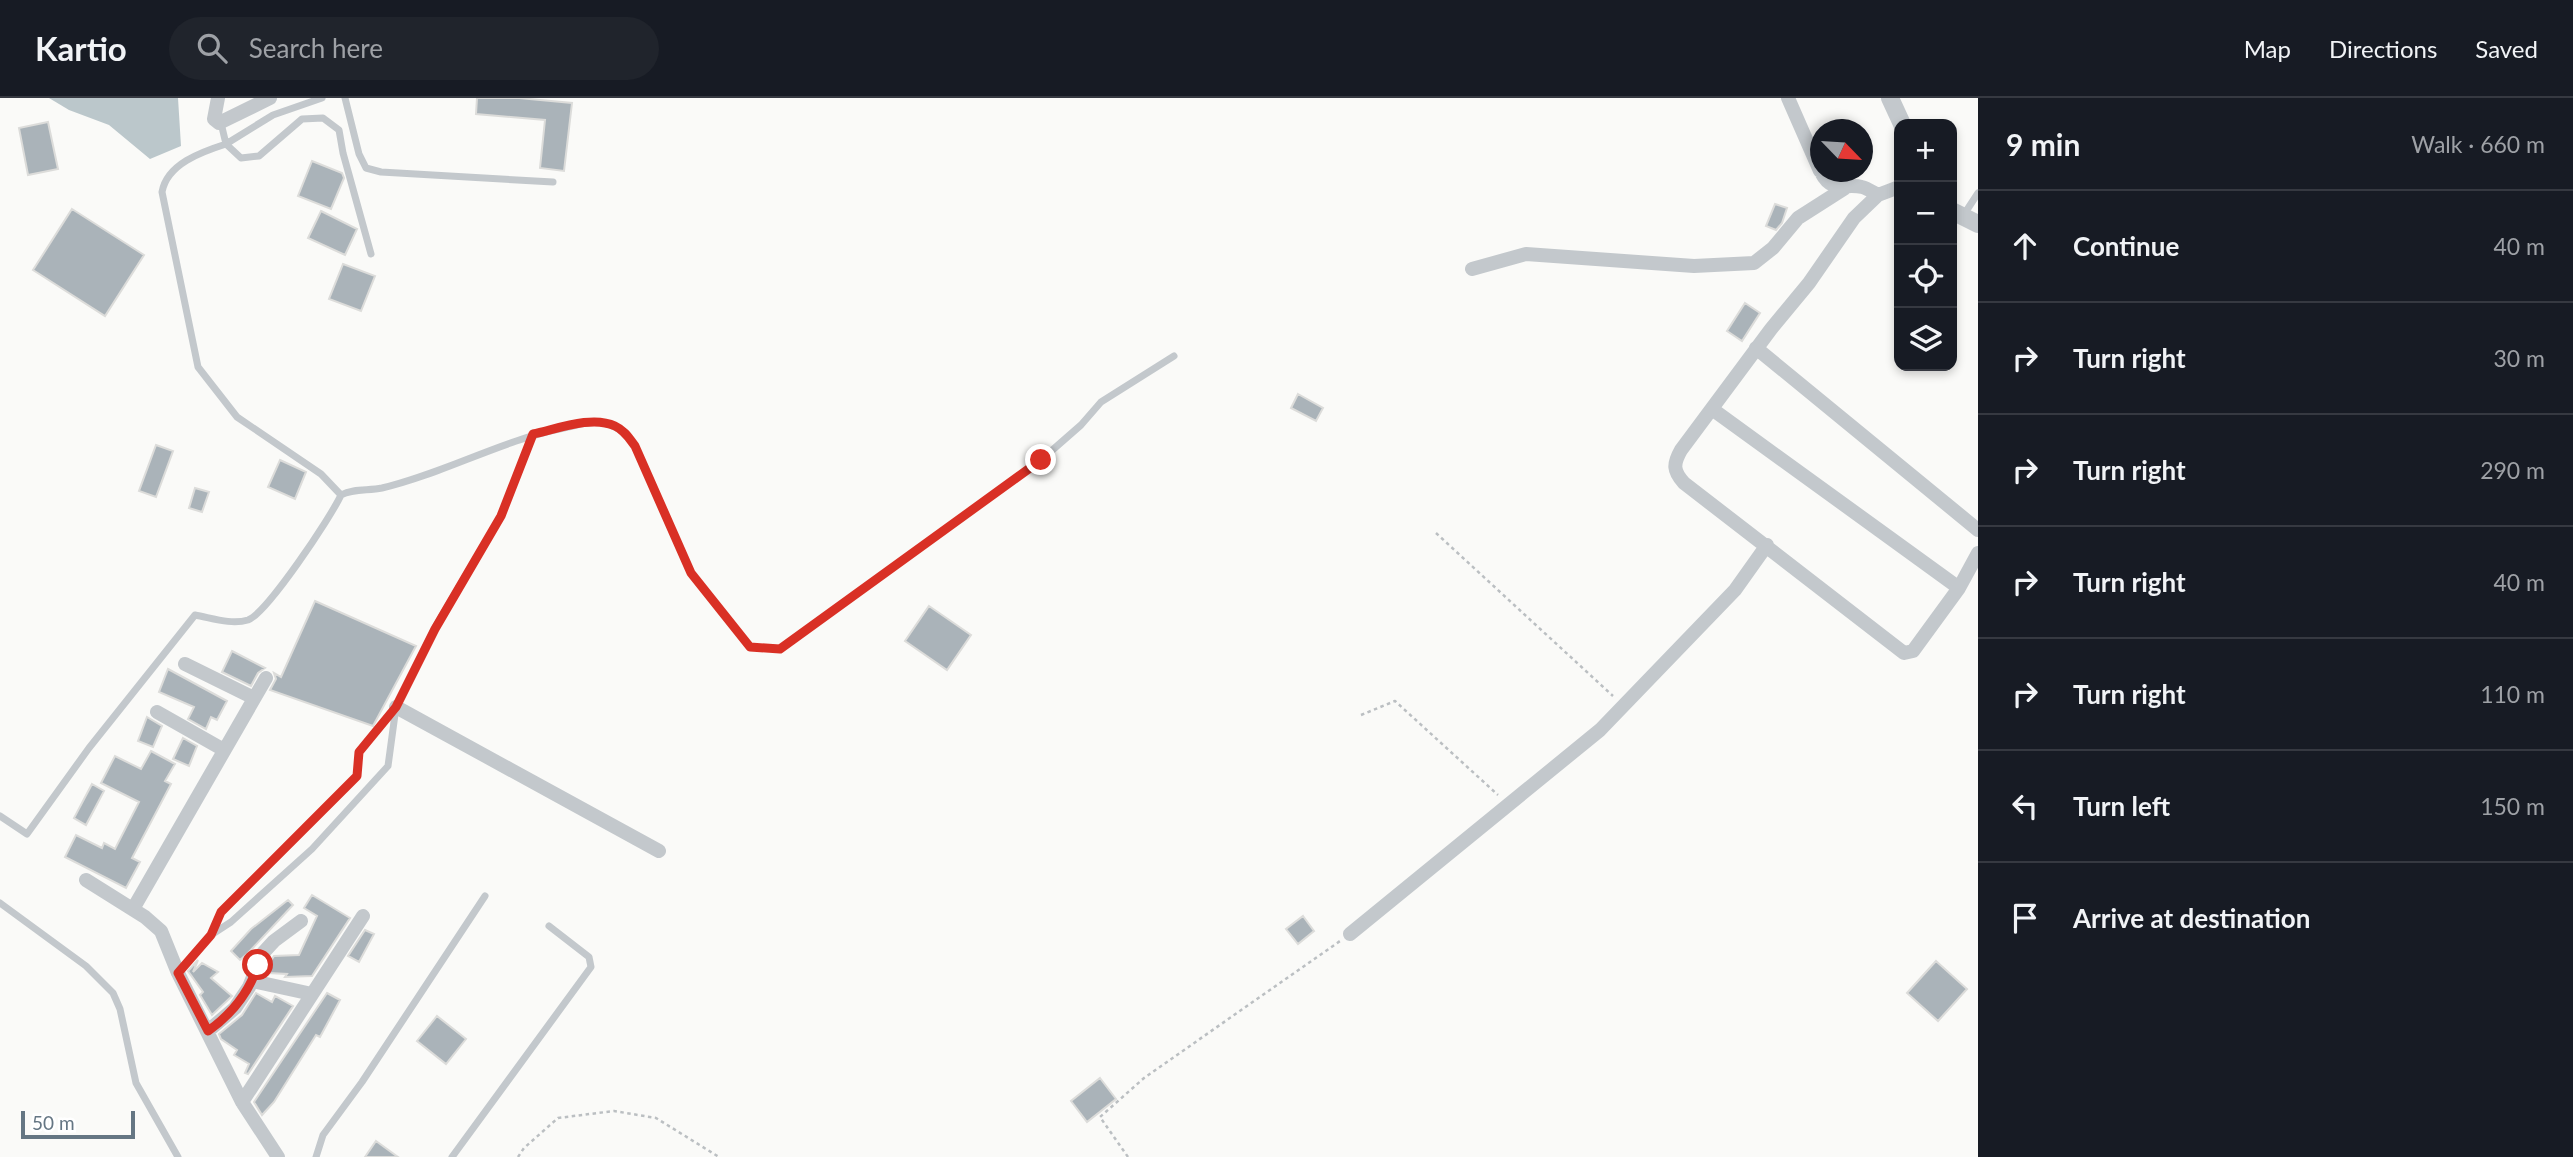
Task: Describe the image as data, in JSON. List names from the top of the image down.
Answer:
{
  "scale_bar": "50 m",
  "north": "bottom right",
  "page": {
    "header": "Kartio",
    "search": "Search here",
    "nav": ["Map", "Directions", "Saved"],
    "heading": ["9 min", "Walk · 660 m"],
    "map_buttons": ["+", "−"],
    "list": [
      ["Continue", "40 m"],
      ["Turn right", "30 m"],
      ["Turn right", "290 m"],
      ["Turn right", "40 m"],
      ["Turn right", "110 m"],
      ["Turn left", "150 m"],
      "Arrive at destination"
    ],
    "scale": "50 m"
  }
}
